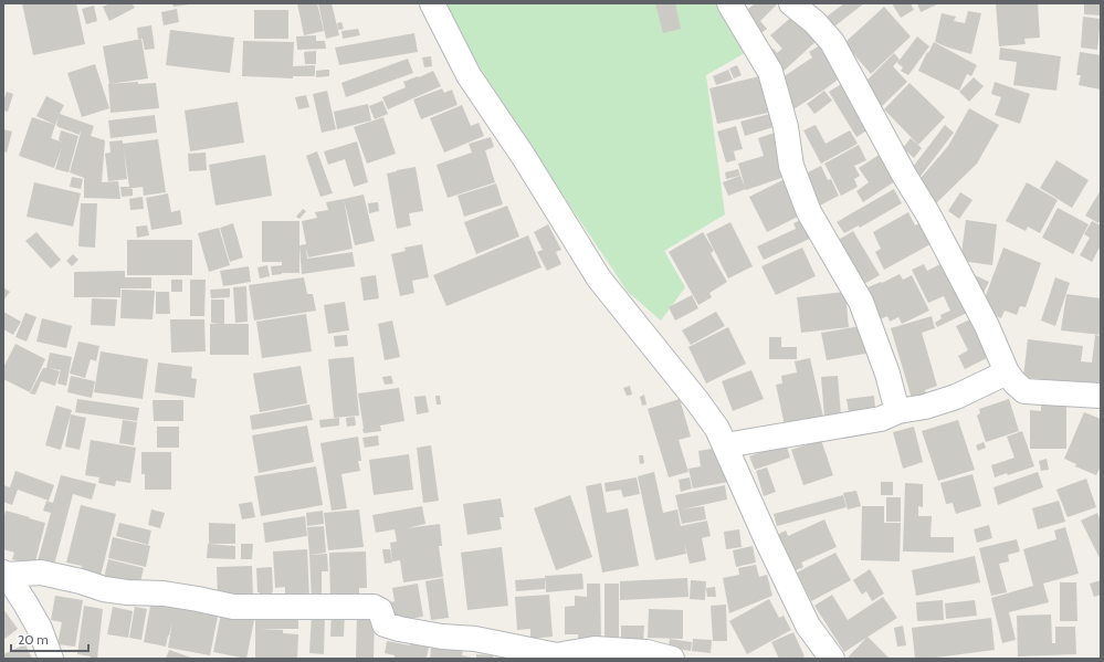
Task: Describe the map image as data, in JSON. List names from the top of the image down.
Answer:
{
  "scale_bar": "20 m"
}
